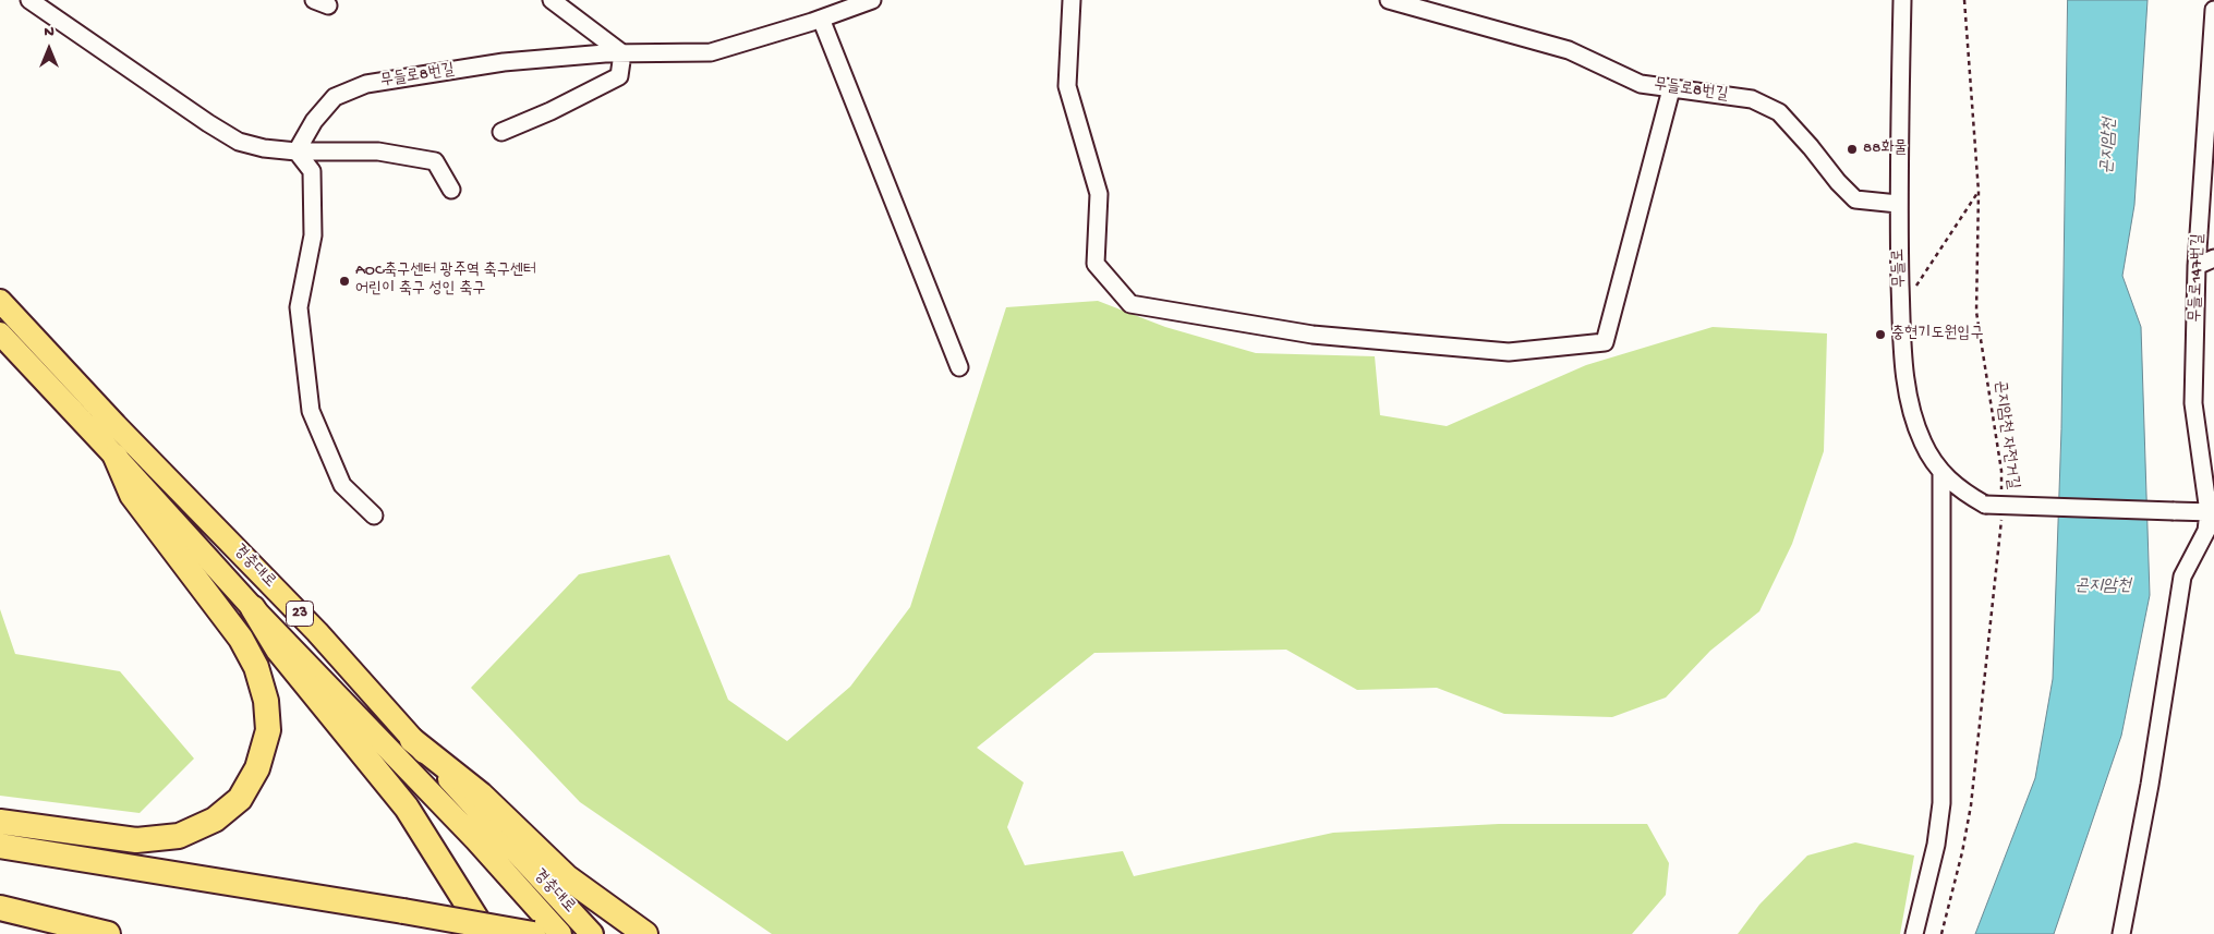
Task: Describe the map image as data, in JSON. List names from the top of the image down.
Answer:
{
  "streets": {
    "main road": ["경충대로", "23"],
    "street": ["무들로8번길", "무들로", "무들로147번길"],
    "path": ["곤지암천 자전거길"]
  },
  "crossings": [
    ["무들로8번길", "무들로"],
    ["무들로", "무들로147번길"]
  ],
  "water": ["곤지암천"],
  "places": ["88화물", "AOC축구센터 광주역 축구센터 어린이 축구 성인 축구", "충현기도원입구"],
  "north": "top"
}
